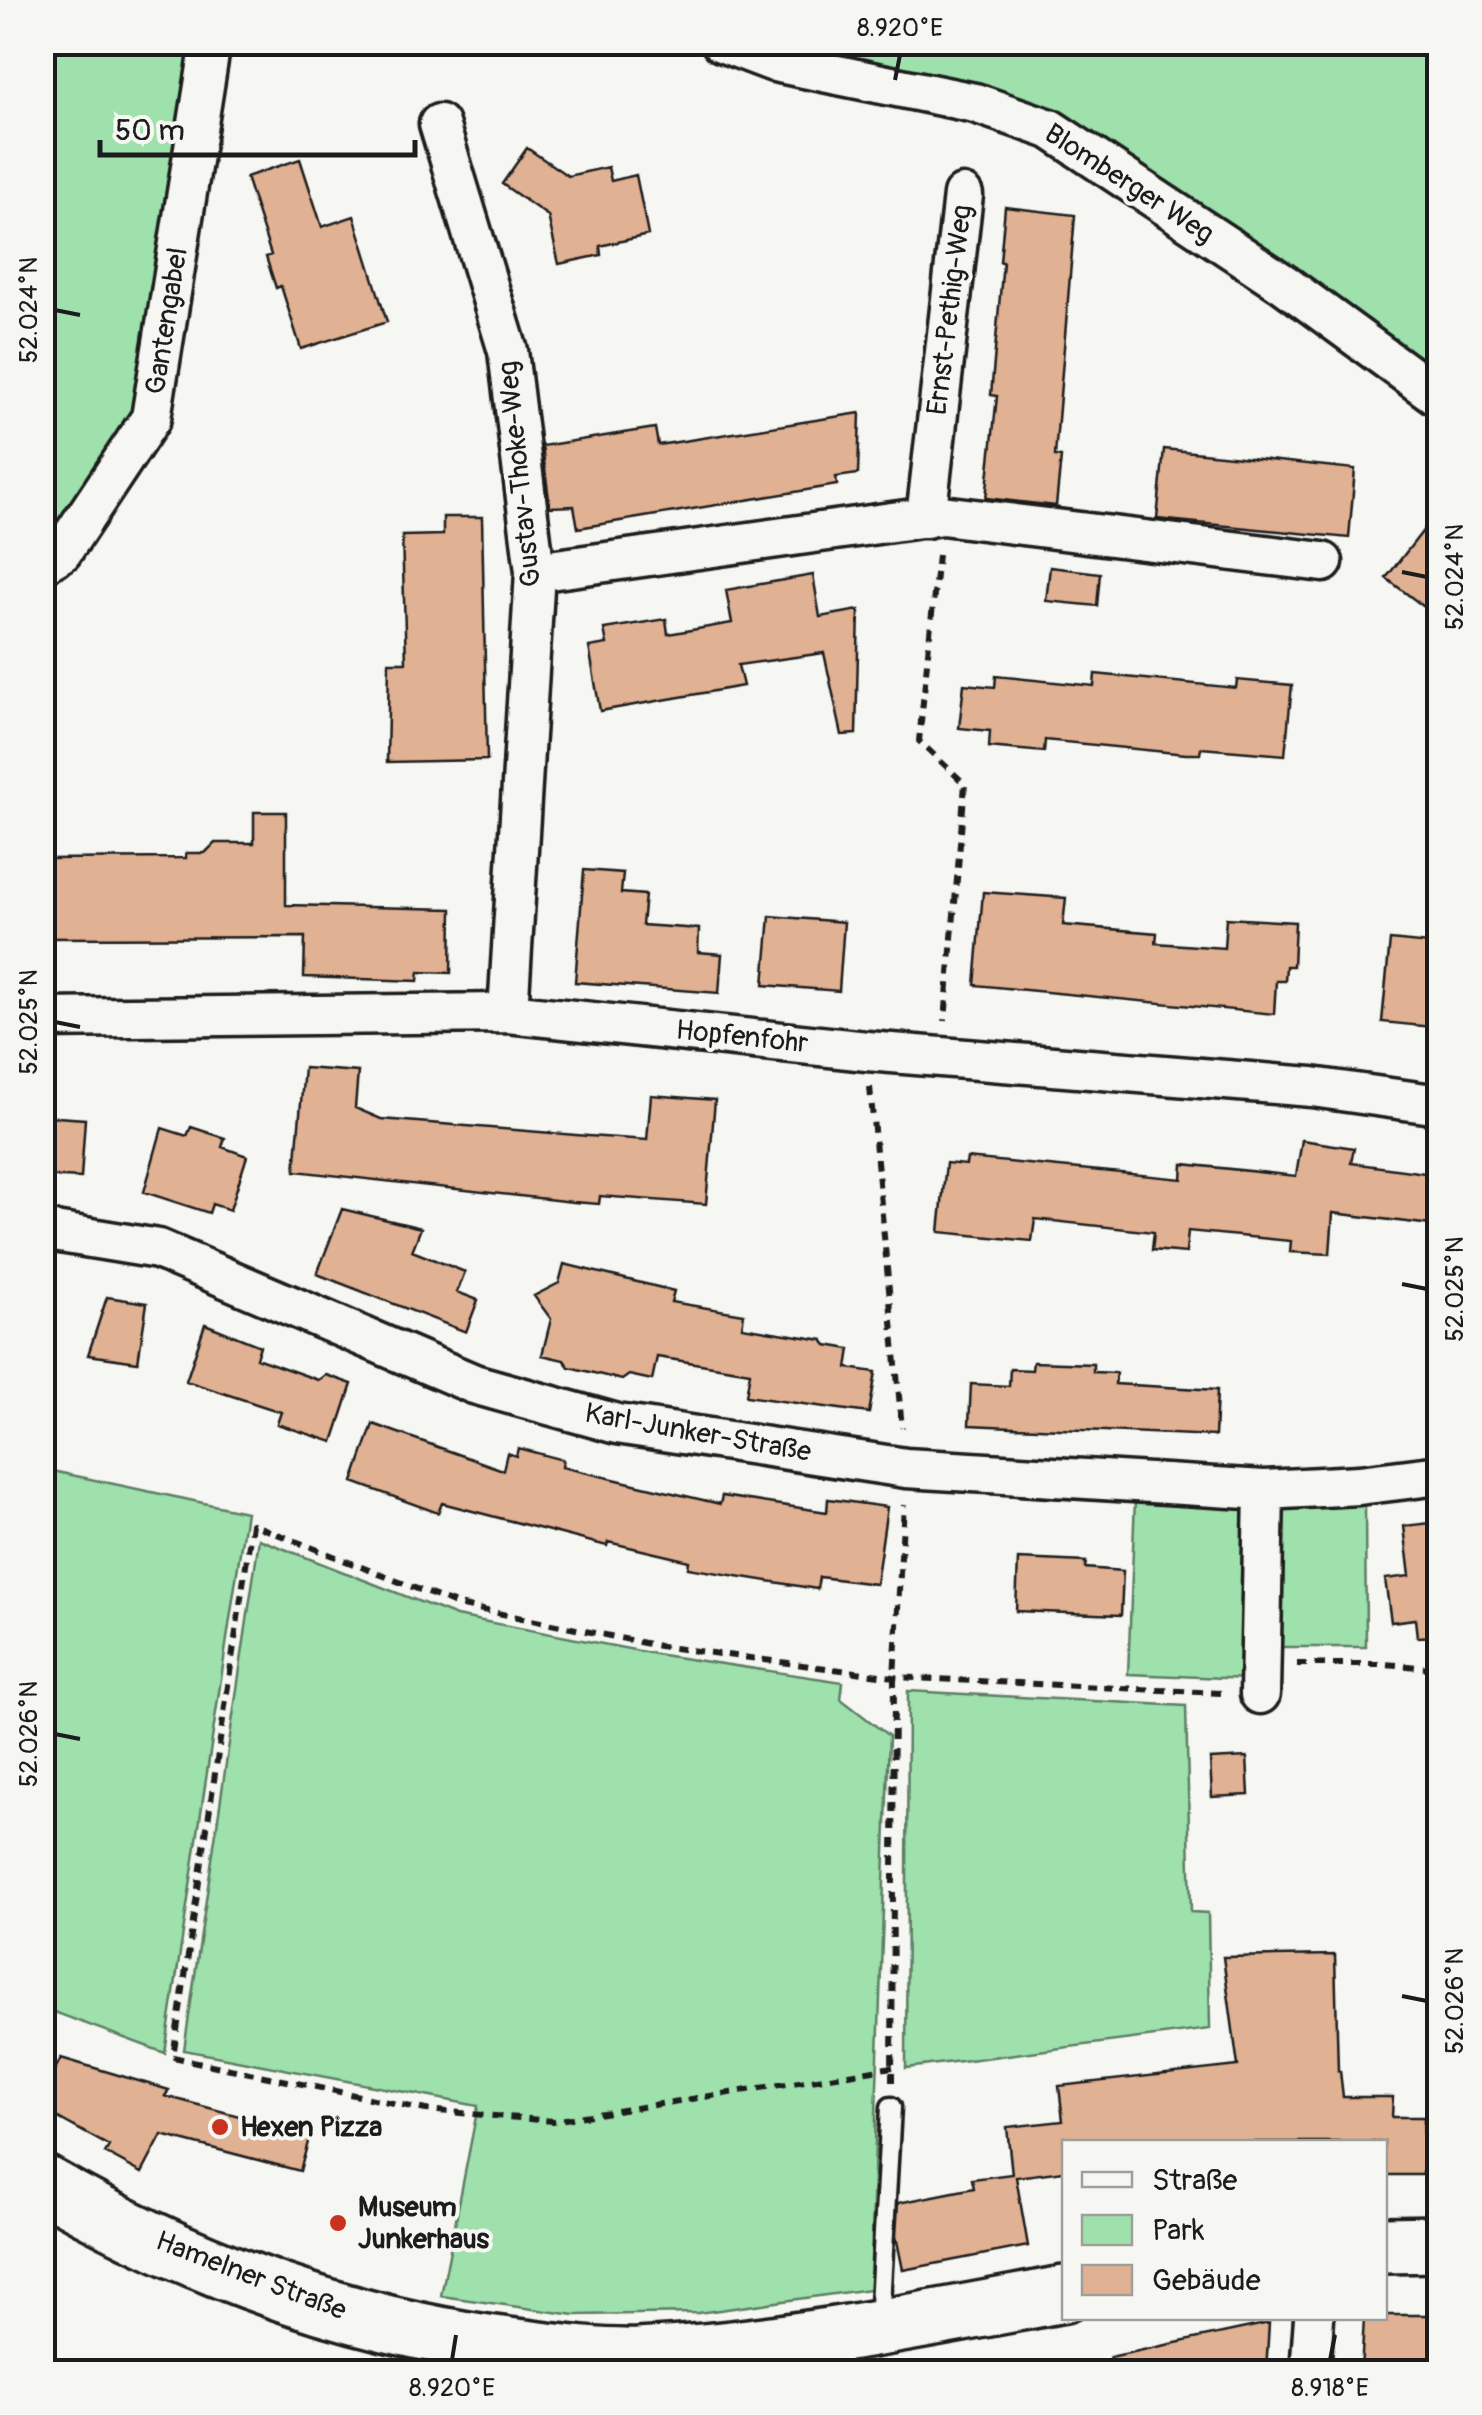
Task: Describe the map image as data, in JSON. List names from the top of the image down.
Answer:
{
  "streets": {
    "main road": ["Hamelner Straße"],
    "street": [
      "Blomberger Weg",
      "Ernst-Pethig-Weg",
      "Gantengabel",
      "Gustav-Thoke-Weg",
      "Hopfenfohr",
      "Karl-Junker-Straße"
    ]
  },
  "crossings": [
    ["Gustav-Thoke-Weg", "Hopfenfohr"]
  ],
  "places": ["Hexen Pizza", "Museum Junkerhaus"],
  "legend": ["Straße", "Park", "Gebäude"],
  "scale_bar": "50 m",
  "coordinates": [
    "8.920°E",
    "52.024°N",
    "52.025°N",
    "52.026°N",
    "8.918°E"
  ]
}
